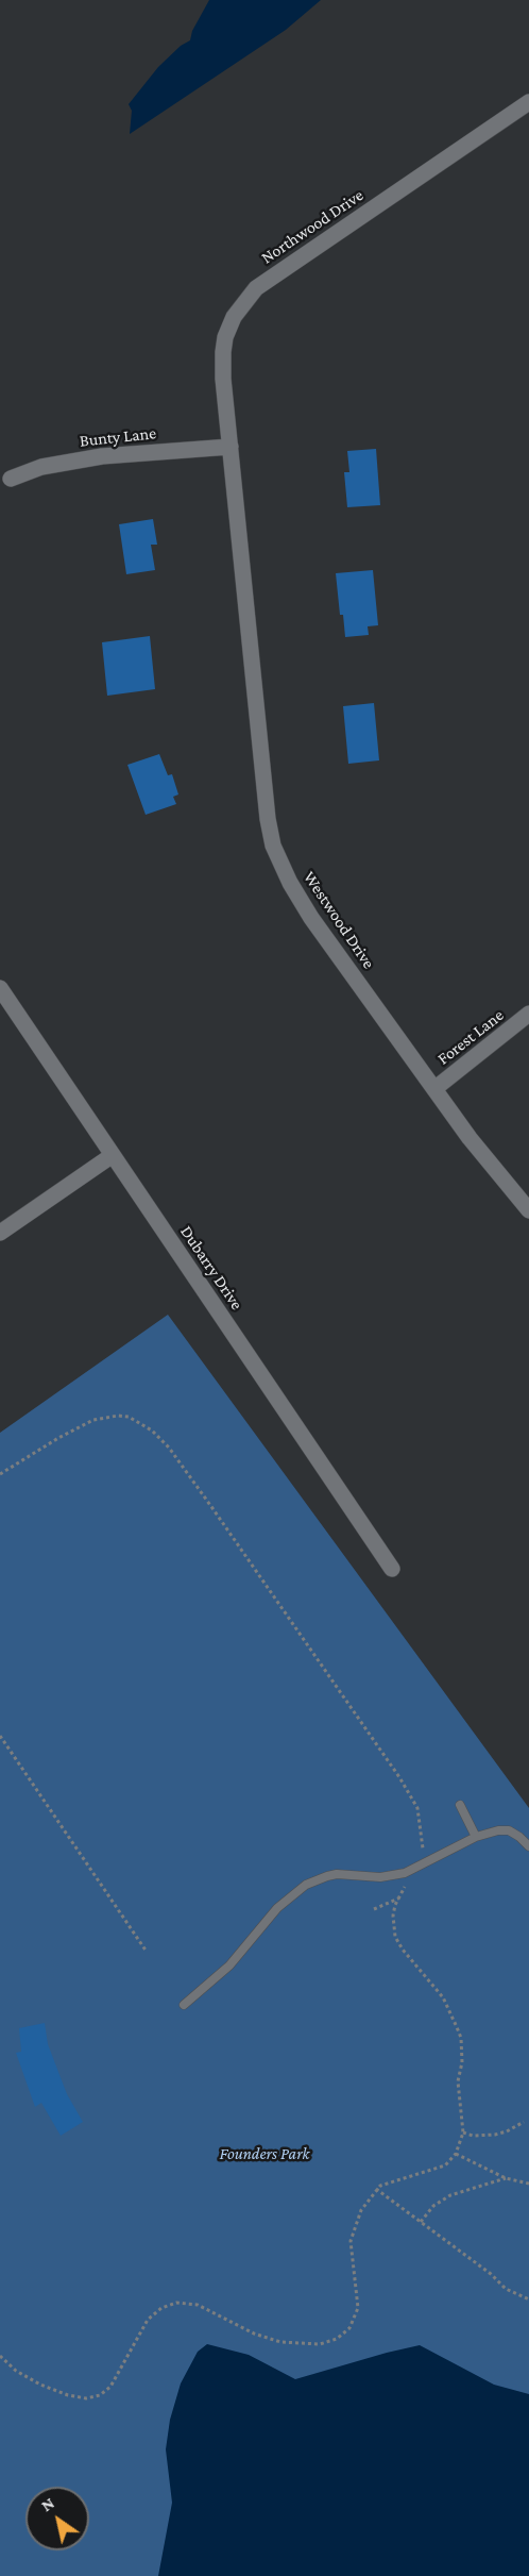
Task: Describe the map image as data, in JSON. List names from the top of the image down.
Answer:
{
  "streets": {
    "street": [
      "Northwood Drive",
      "Bunty Lane",
      "Westwood Drive",
      "Forest Lane",
      "Dubarry Drive"
    ]
  },
  "crossings": [
    ["Northwood Drive", "Bunty Lane"],
    ["Northwood Drive", "Westwood Drive"],
    ["Bunty Lane", "Westwood Drive"],
    ["Westwood Drive", "Forest Lane"]
  ],
  "parks": ["Founders Park"],
  "north": "top left"
}
